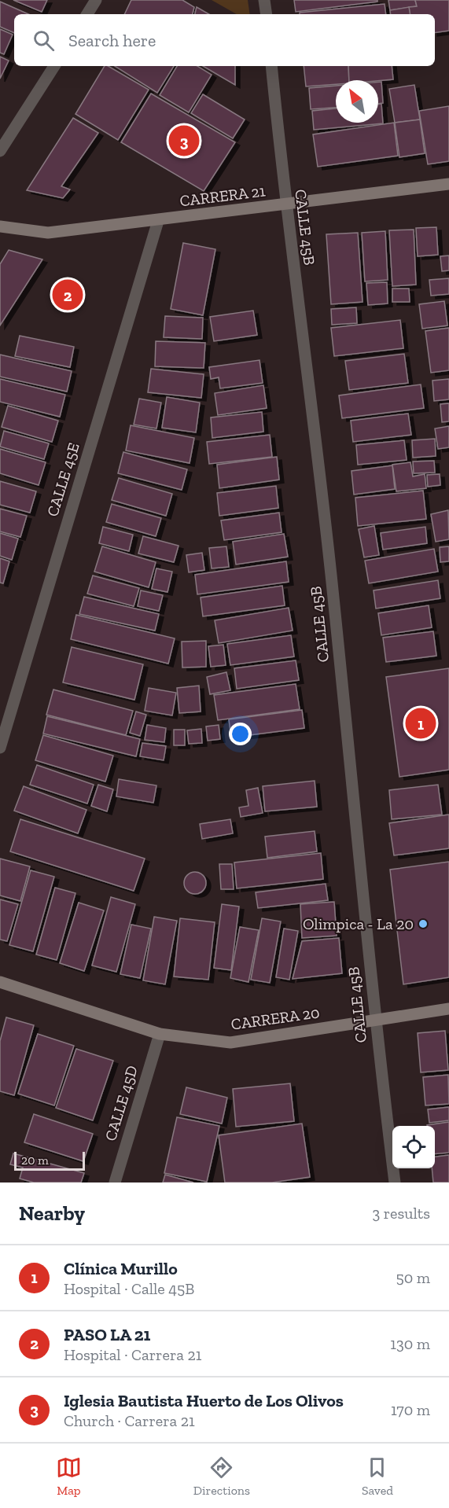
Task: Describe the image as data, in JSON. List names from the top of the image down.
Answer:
{
  "streets": {
    "street": [
      "CARRERA 21",
      "CALLE 45B",
      "CALLE 45E",
      "CARRERA 20",
      "CALLE 45D"
    ]
  },
  "crossings": [
    ["CARRERA 21", "CALLE 45B"],
    ["CARRERA 21", "CALLE 45E"],
    ["CALLE 45B", "CARRERA 20"],
    ["CARRERA 20", "CALLE 45D"]
  ],
  "places": ["Olimpica - La 20"],
  "scale_bar": "20 m",
  "north": "top left",
  "page": {
    "search": "Search here",
    "pins": ["3", "2", "1"],
    "scale": "20 m",
    "heading": ["Nearby", "3 results"],
    "list": [
      {
        "mark": "1",
        "name": "Clínica Murillo",
        "note": "Hospital · Calle 45B",
        "value": "50 m"
      },
      {
        "mark": "2",
        "name": "PASO LA 21",
        "note": "Hospital · Carrera 21",
        "value": "130 m"
      },
      {
        "mark": "3",
        "name": "Iglesia Bautista Huerto de Los Olivos",
        "note": "Church · Carrera 21",
        "value": "170 m"
      }
    ],
    "nav": ["Map", "Directions", "Saved"]
  }
}
